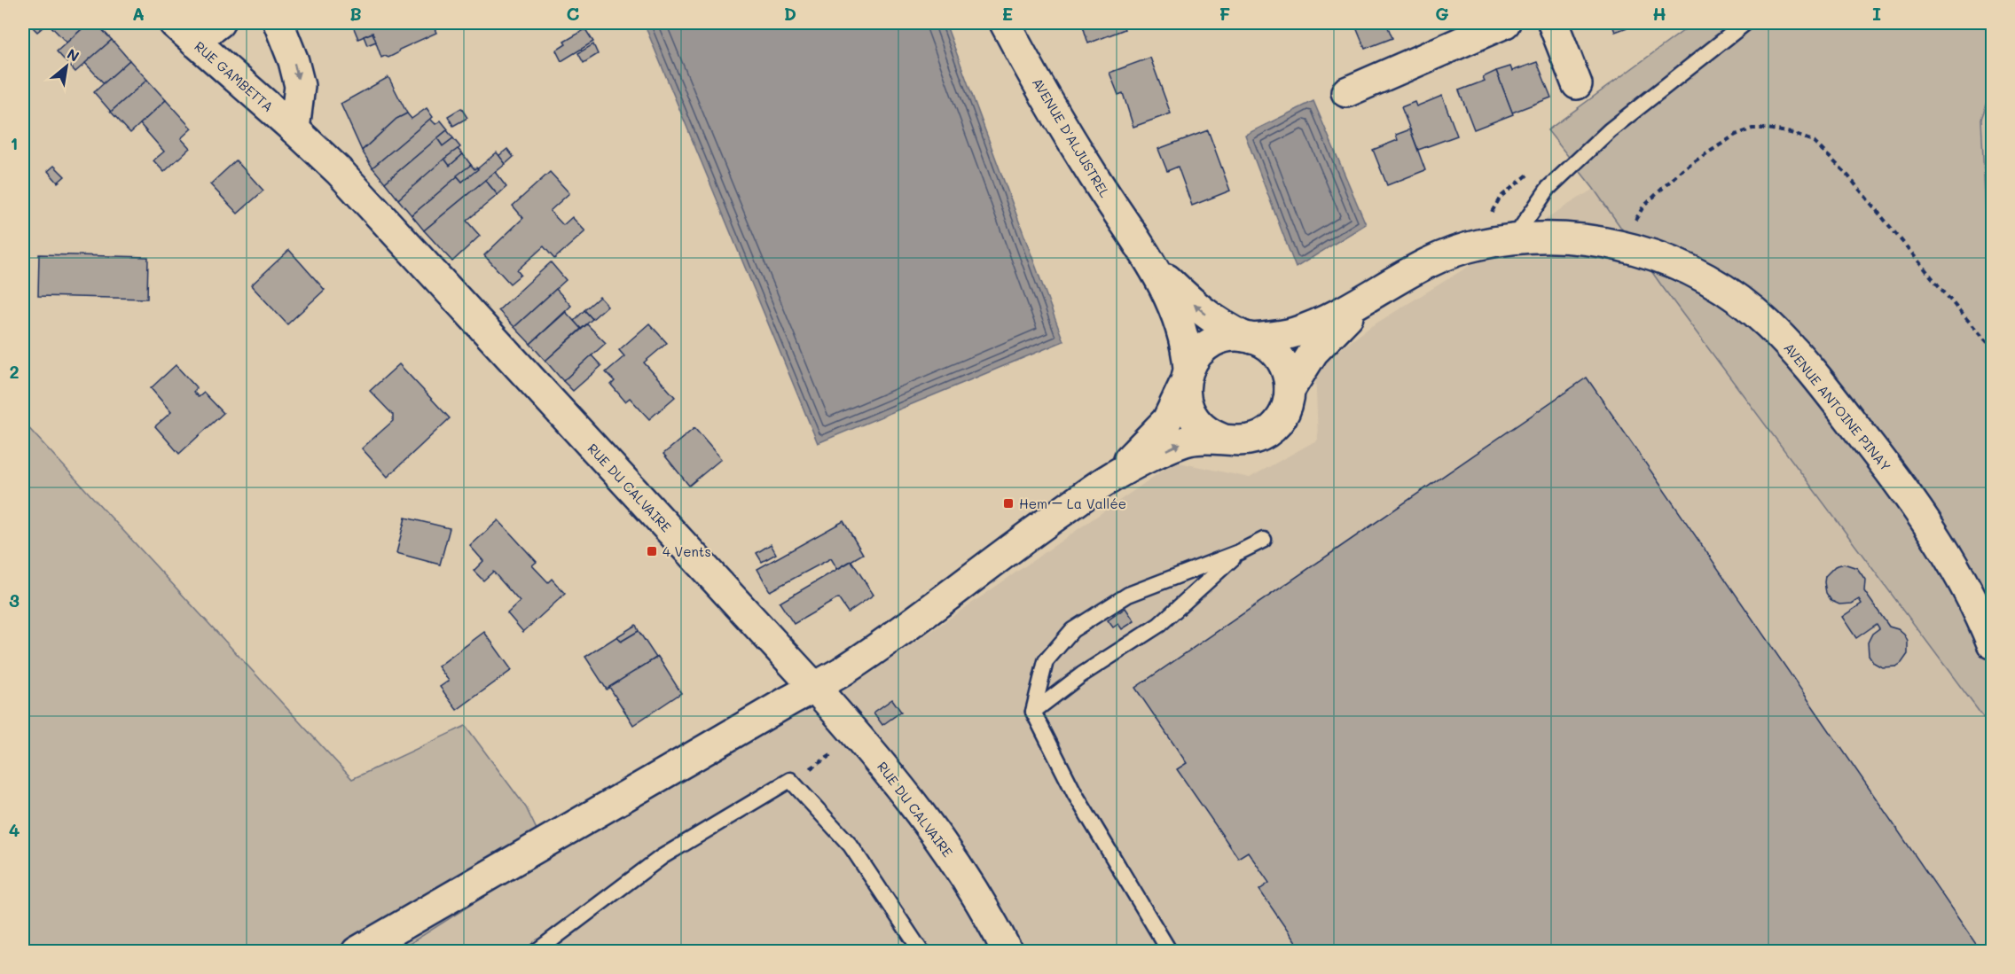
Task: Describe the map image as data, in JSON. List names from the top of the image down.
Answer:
{
  "streets": {
    "street": [
      "RUE GAMBETTA",
      "AVENUE D'ALJUSTREL",
      "AVENUE ANTOINE PINAY",
      "RUE DU CALVAIRE"
    ]
  },
  "crossings": [
    ["RUE GAMBETTA", "RUE DU CALVAIRE"],
    ["AVENUE D'ALJUSTREL", "AVENUE ANTOINE PINAY"]
  ],
  "places": {
    "transit": ["Hem – La Vallée", "4 Vents"]
  },
  "north": "top right",
  "grid": {
    "columns": [
      "A",
      "B",
      "C",
      "D",
      "E",
      "F",
      "G",
      "H",
      "I"
    ],
    "rows": [
      "1",
      "2",
      "3",
      "4"
    ]
  }
}
